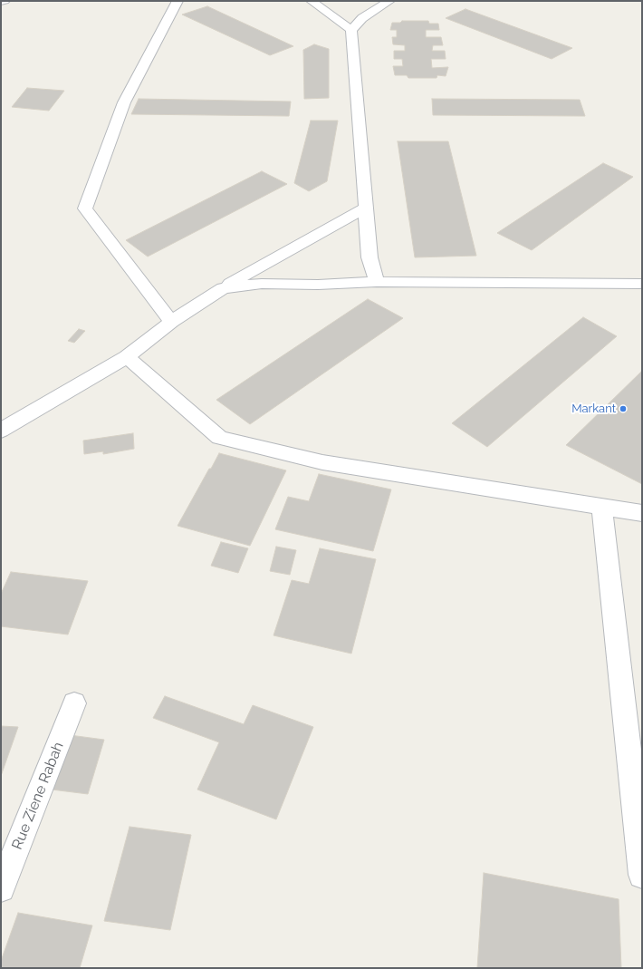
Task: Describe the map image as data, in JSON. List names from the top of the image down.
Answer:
{
  "streets": {
    "street": ["Rue Ziene Rabah"]
  },
  "places": ["Markant"]
}
